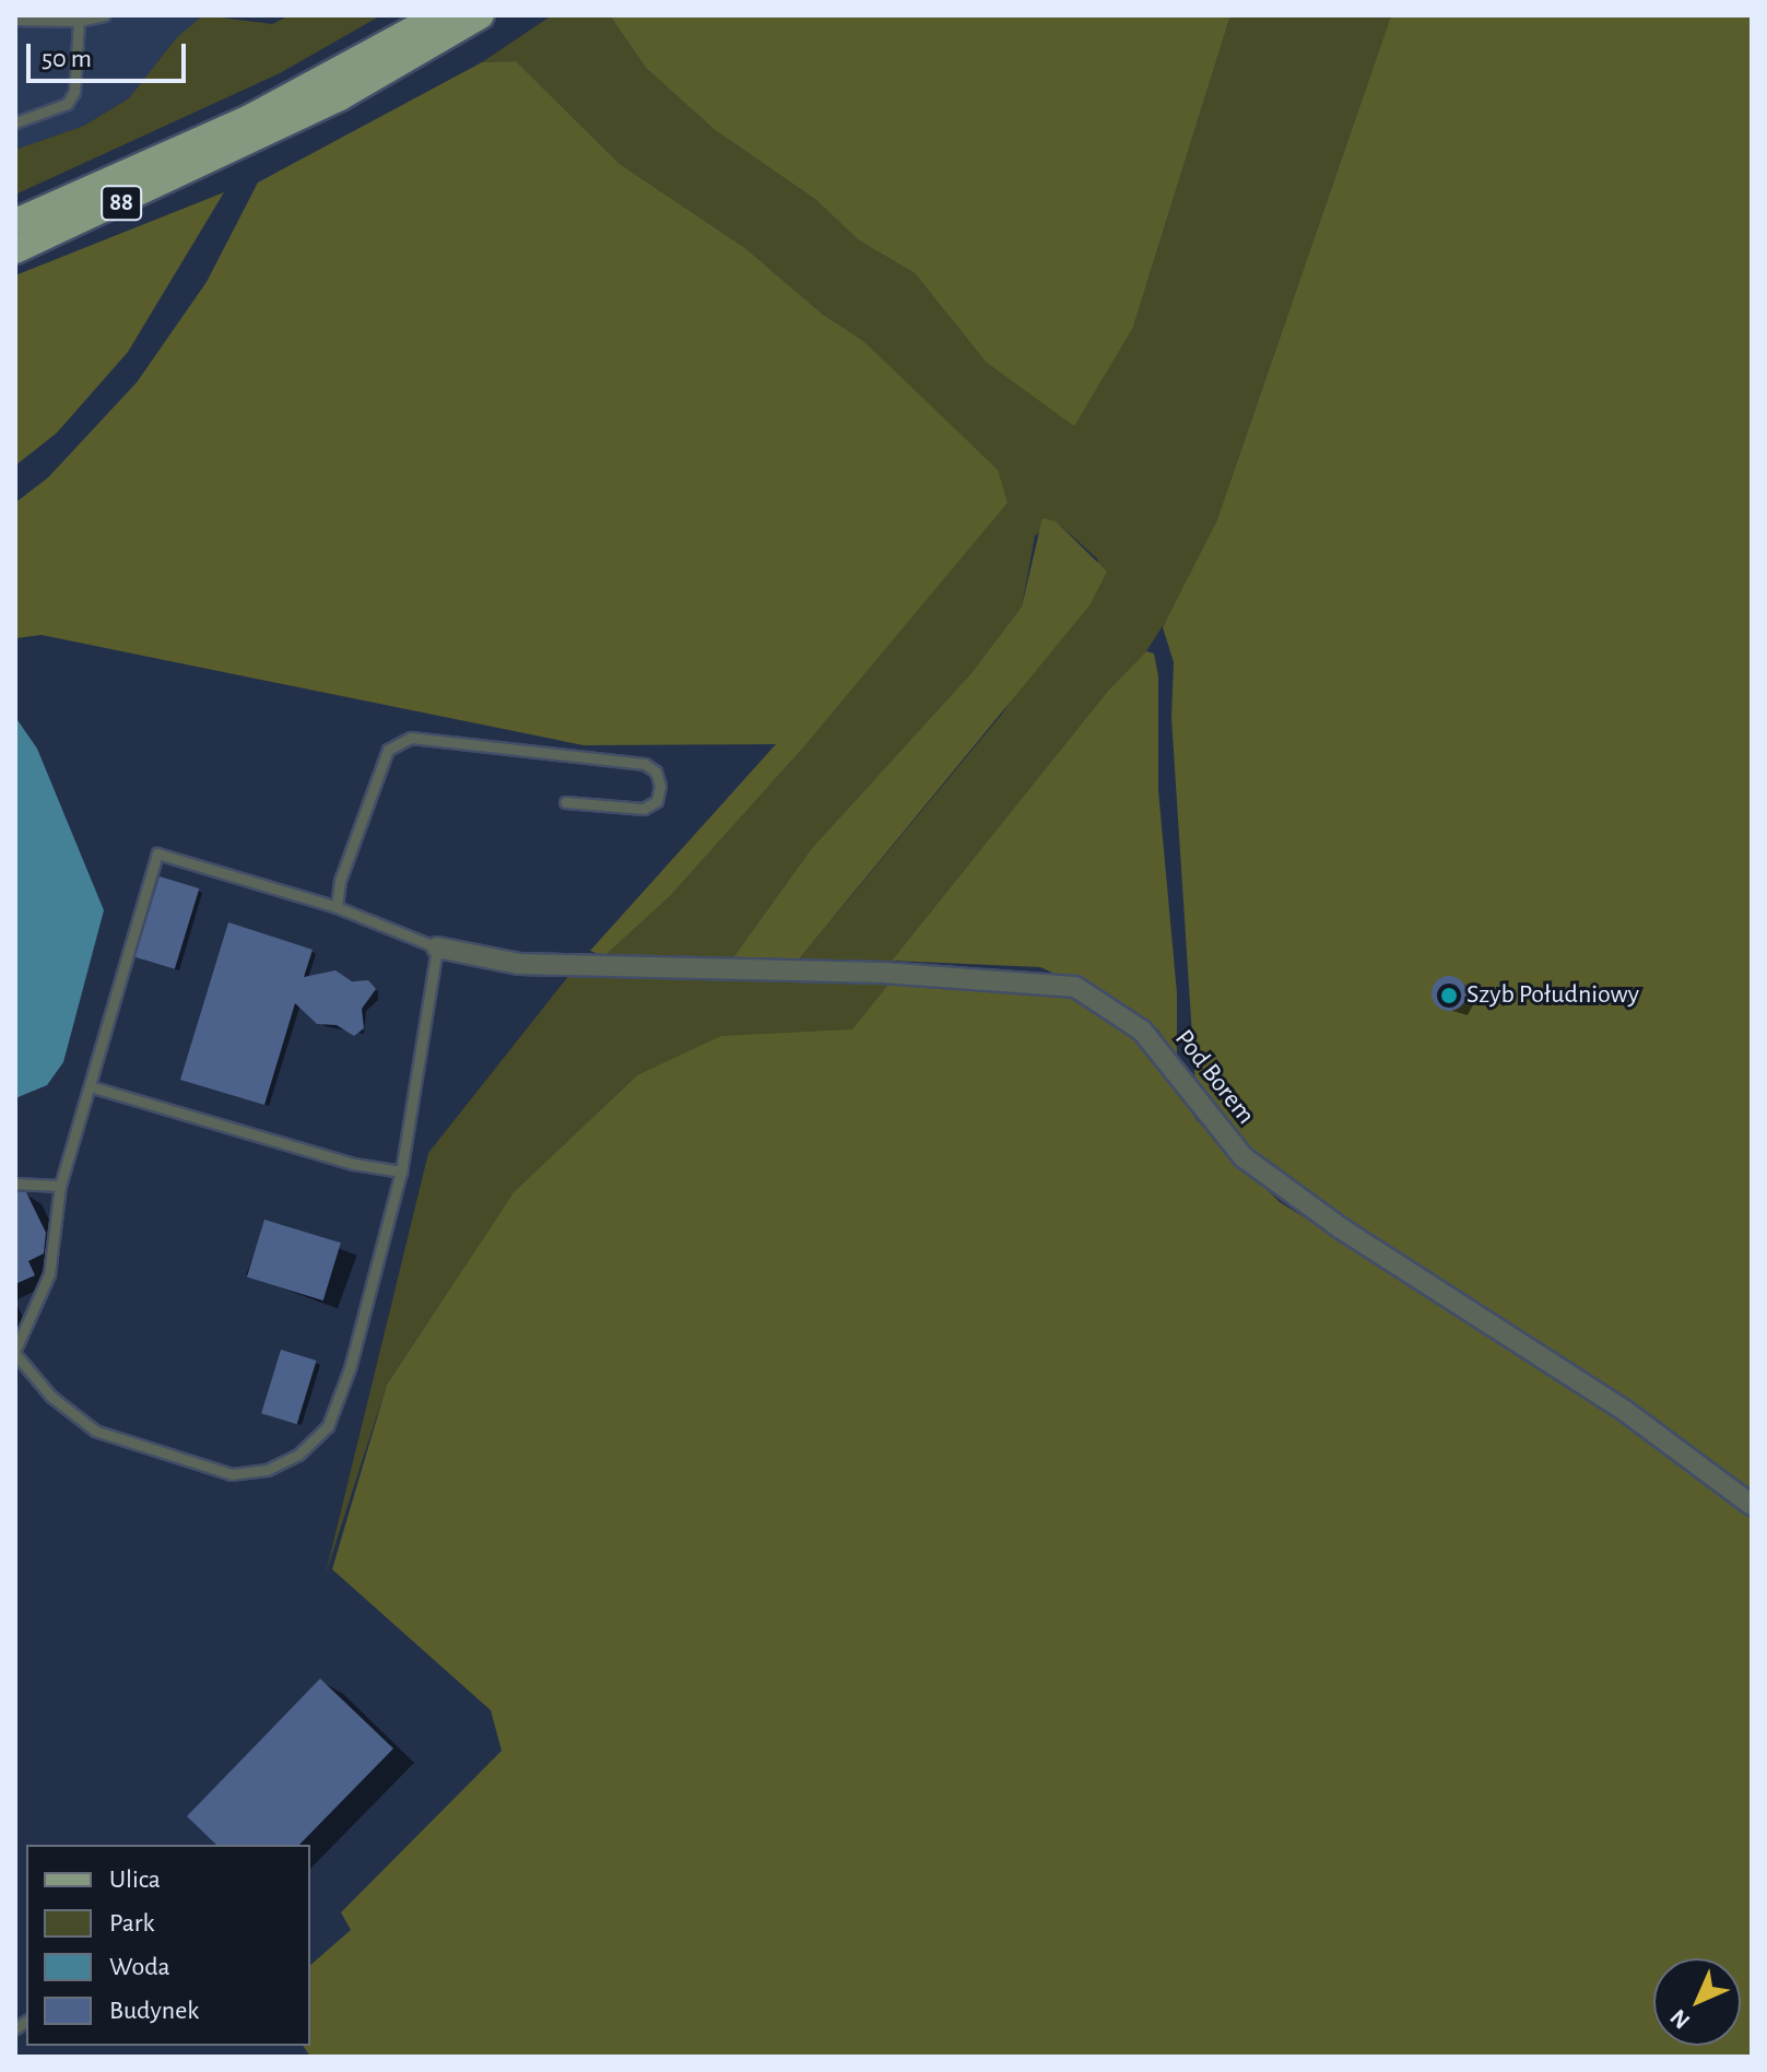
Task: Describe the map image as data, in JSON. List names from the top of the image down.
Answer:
{
  "streets": {
    "main road": ["88"],
    "street": ["Pod Borem"]
  },
  "places": ["Szyb Południowy"],
  "legend": [
    "Ulica",
    "Park",
    "Woda",
    "Budynek"
  ],
  "scale_bar": "50 m",
  "north": "bottom left"
}
